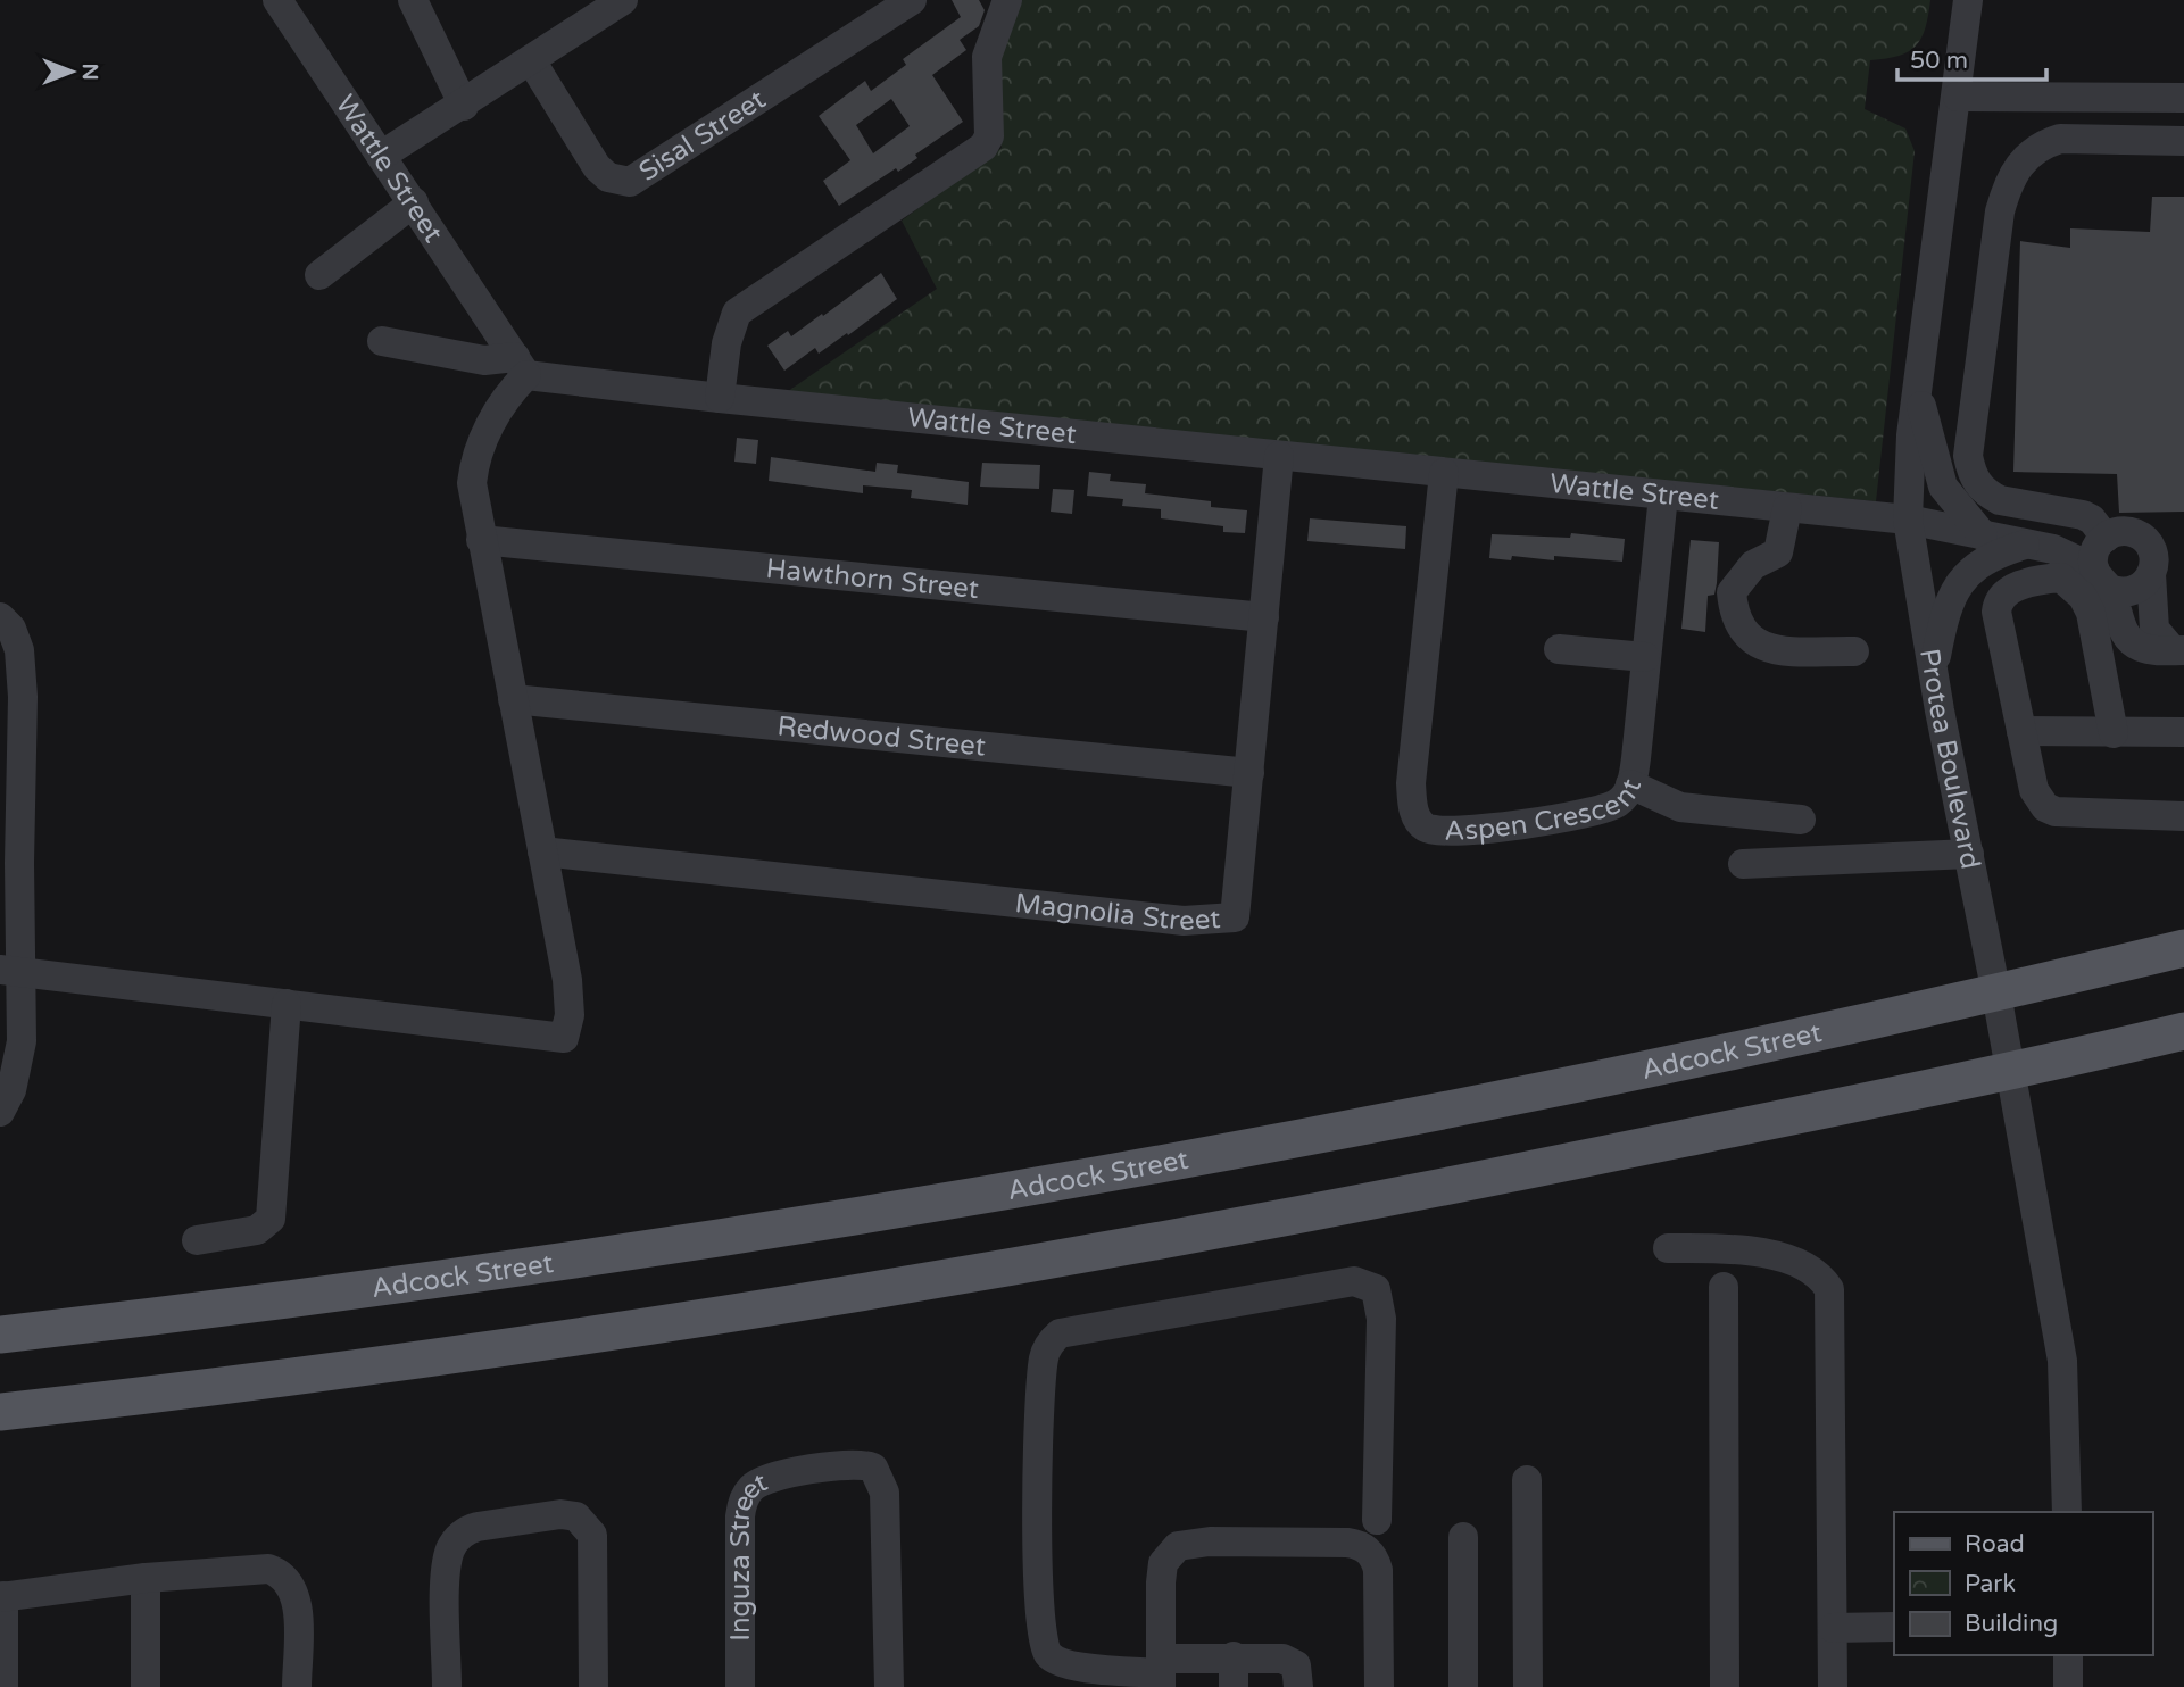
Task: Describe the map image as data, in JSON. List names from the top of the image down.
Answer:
{
  "streets": {
    "main road": ["Adcock Street"],
    "street": [
      "Sisal Street",
      "Wattle Street",
      "Hawthorn Street",
      "Redwood Street",
      "Protea Boulevard",
      "Aspen Crescent",
      "Magnolia Street",
      "Inguza Street"
    ]
  },
  "crossings": [
    ["Wattle Street", "Protea Boulevard"],
    ["Wattle Street", "Aspen Crescent"],
    ["Wattle Street", "Magnolia Street"],
    ["Hawthorn Street", "Magnolia Street"],
    ["Redwood Street", "Magnolia Street"],
    ["Protea Boulevard", "Adcock Street"]
  ],
  "legend": ["Road", "Park", "Building"],
  "scale_bar": "50 m",
  "north": "right"
}
